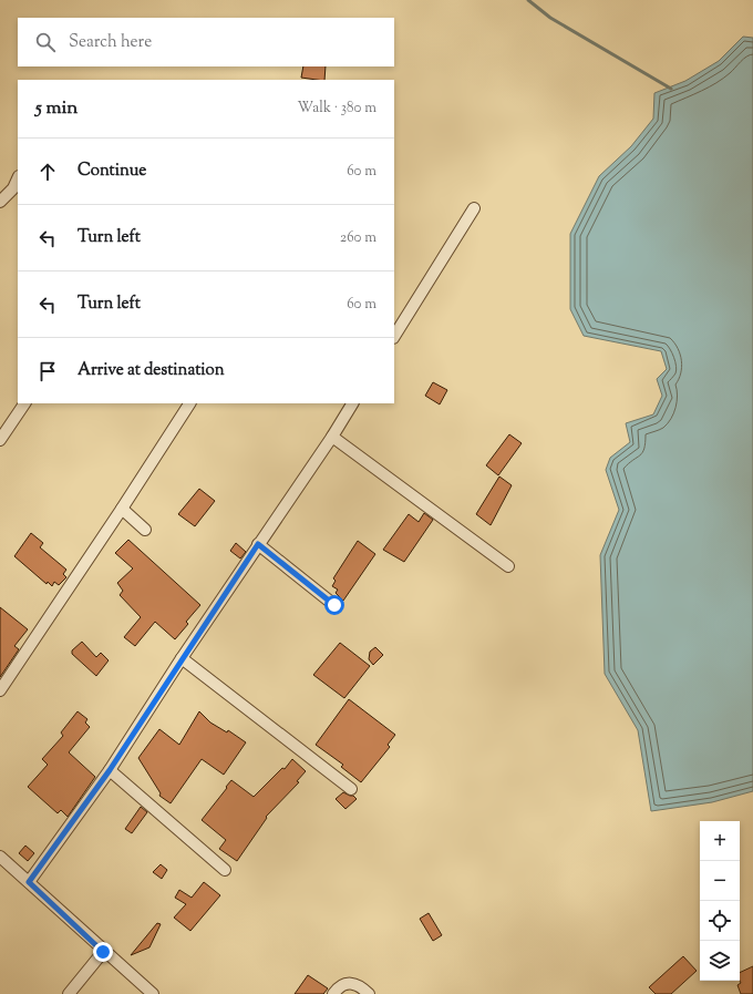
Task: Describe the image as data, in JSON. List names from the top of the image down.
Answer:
{
  "page": {
    "search": "Search here",
    "heading": ["5 min", "Walk · 380 m"],
    "list": [
      ["Continue", "60 m"],
      ["Turn left", "260 m"],
      ["Turn left", "60 m"],
      "Arrive at destination"
    ],
    "map_buttons": ["+", "−"]
  }
}
